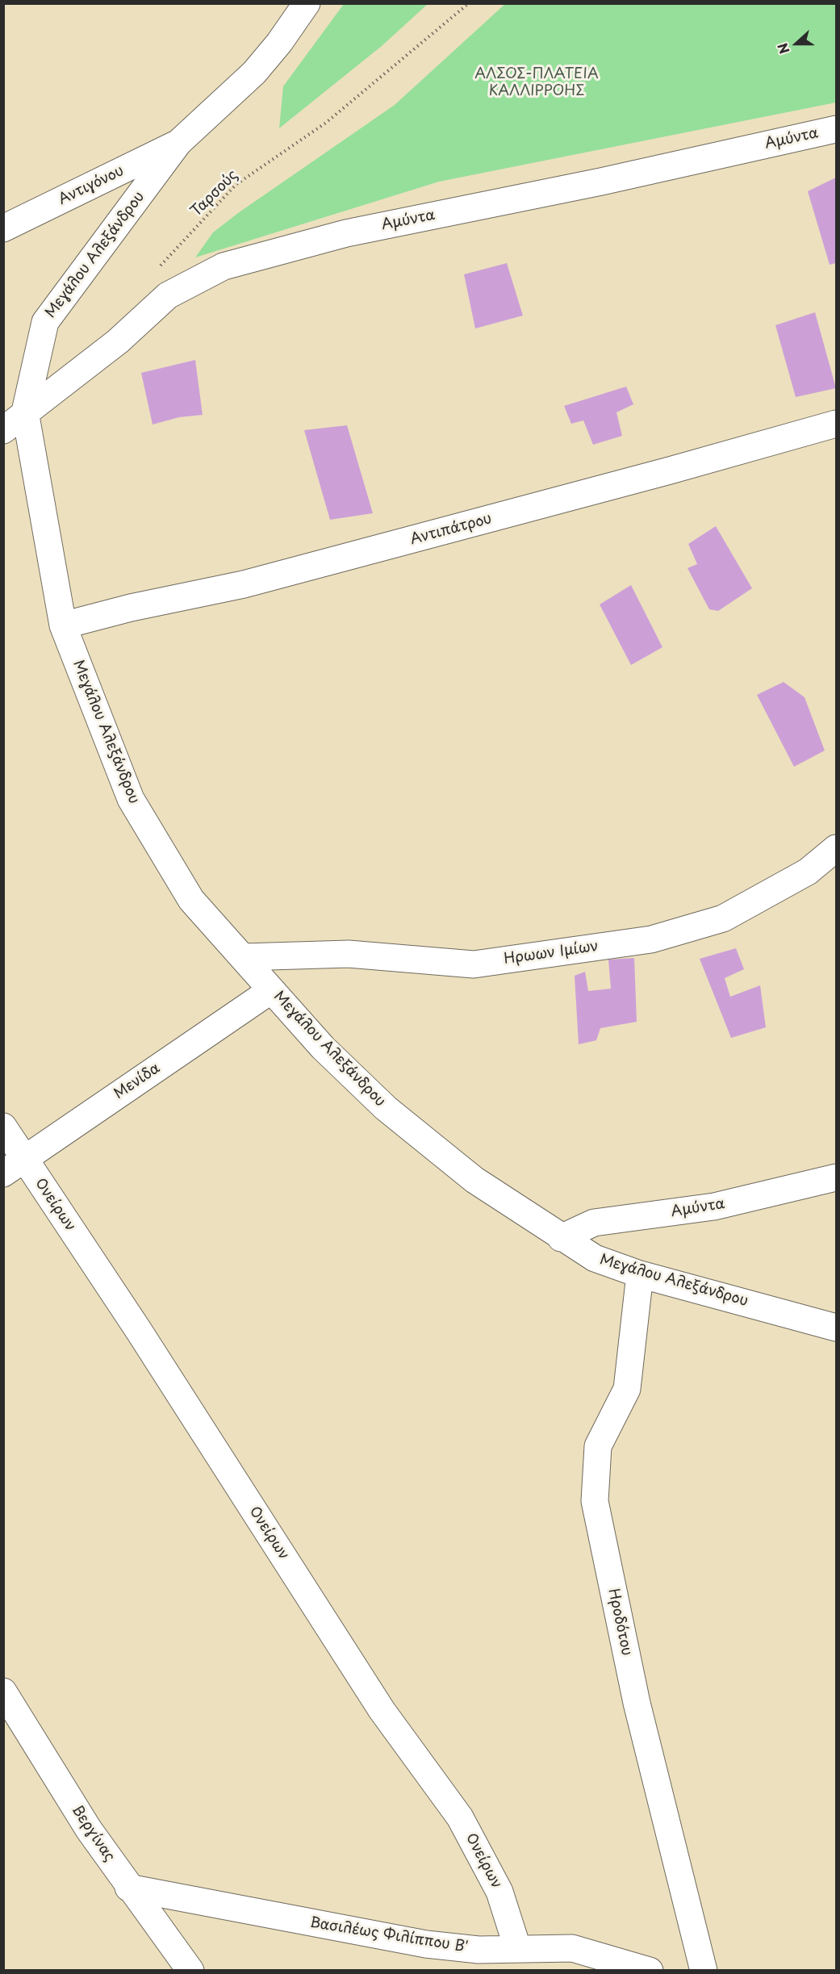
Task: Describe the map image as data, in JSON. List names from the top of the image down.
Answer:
{
  "streets": {
    "street": [
      "Αμύντα",
      "Αντιγόνου",
      "Μεγάλου Αλεξάνδρου",
      "Αντιπάτρου",
      "Ηρωων Ιμίων",
      "Μενίδα",
      "Ονείρων",
      "Ηροδότου",
      "Βεργίνας",
      "Βασιλέως Φιλίππου Β'"
    ],
    "path": ["Ταρσούς"]
  },
  "crossings": [
    ["Αμύντα", "Μεγάλου Αλεξάνδρου"],
    ["Αντιγόνου", "Μεγάλου Αλεξάνδρου"],
    ["Μεγάλου Αλεξάνδρου", "Αντιπάτρου"],
    ["Μεγάλου Αλεξάνδρου", "Ηρωων Ιμίων"],
    ["Μεγάλου Αλεξάνδρου", "Μενίδα"],
    ["Μεγάλου Αλεξάνδρου", "Ηροδότου"],
    ["Μενίδα", "Ονείρων"],
    ["Ονείρων", "Βασιλέως Φιλίππου Β'"],
    ["Βεργίνας", "Βασιλέως Φιλίππου Β'"]
  ],
  "parks": ["ΑΛΣΟΣ-ΠΛΑΤΕΙΑ ΚΑΛΛΙΡΡΟΗΣ"],
  "north": "left"
}
